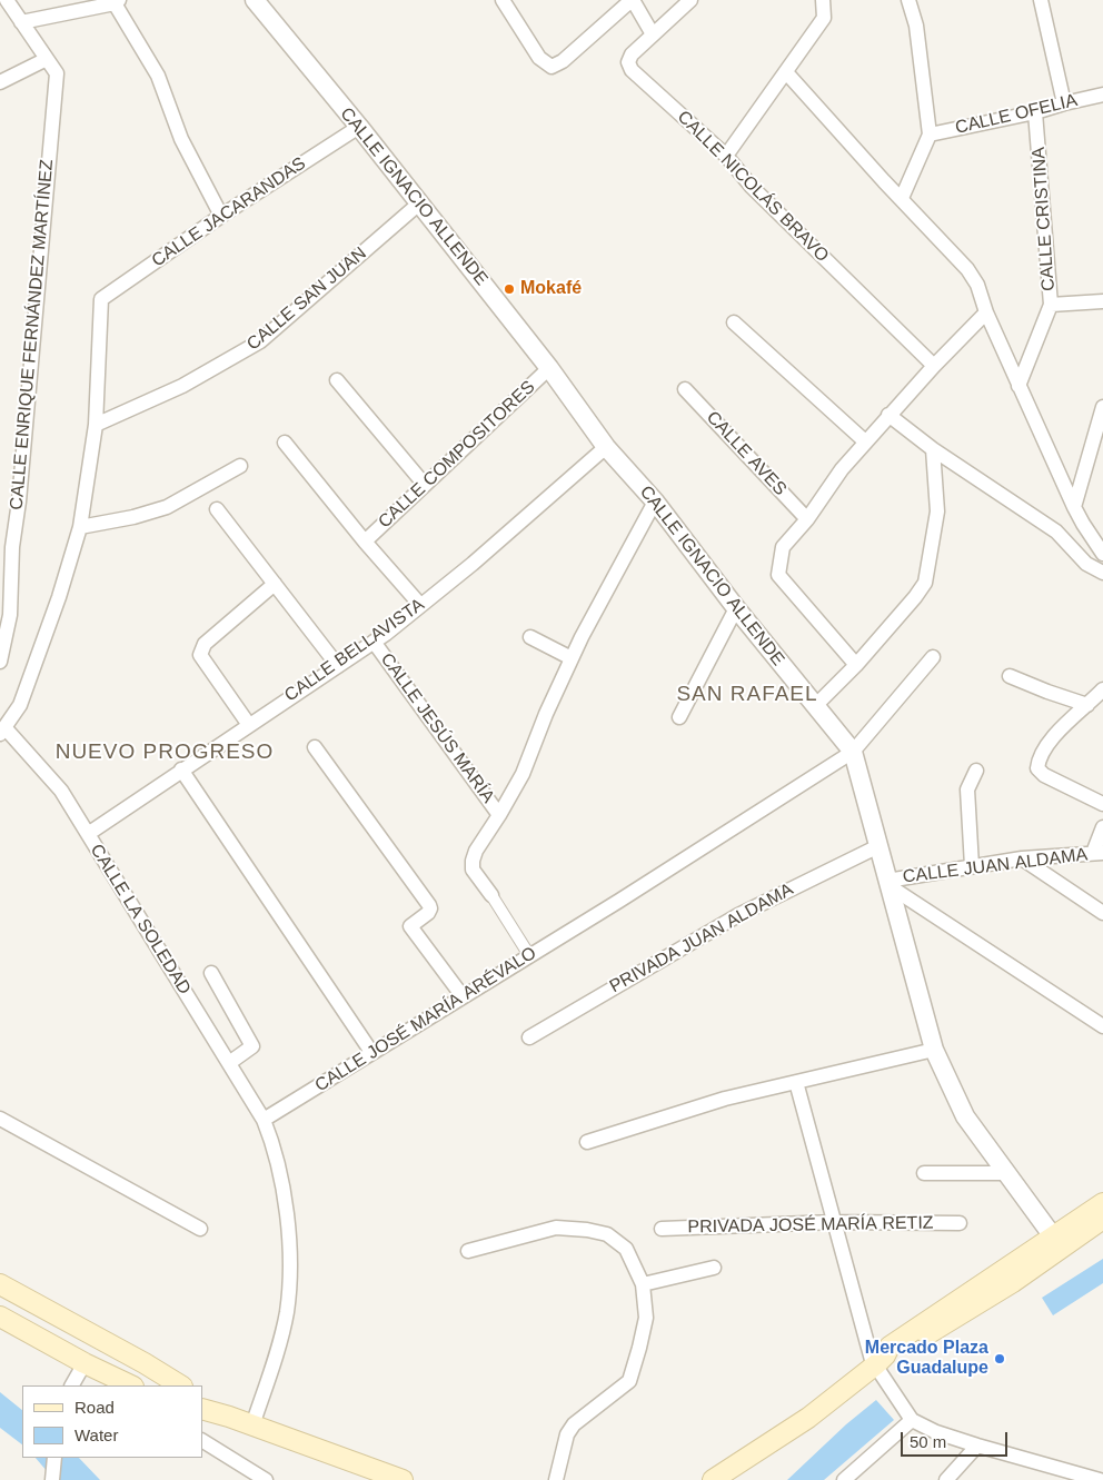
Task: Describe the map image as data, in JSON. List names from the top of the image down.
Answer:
{
  "streets": {
    "street": [
      "CALLE OFELIA",
      "CALLE NICOLÁS BRAVO",
      "CALLE IGNACIO ALLENDE",
      "CALLE JACARANDAS",
      "CALLE CRISTINA",
      "CALLE SAN JUAN",
      "CALLE ENRIQUE FERNÁNDEZ MARTÍNEZ",
      "CALLE AVES",
      "CALLE COMPOSITORES",
      "CALLE BELLAVISTA",
      "CALLE JESÚS MARÍA",
      "CALLE JUAN ALDAMA",
      "CALLE LA SOLEDAD",
      "PRIVADA JUAN ALDAMA",
      "CALLE JOSÉ MARÍA ARÉVALO",
      "PRIVADA JOSÉ MARÍA RETIZ"
    ]
  },
  "crossings": [
    ["CALLE OFELIA", "CALLE CRISTINA"],
    ["CALLE IGNACIO ALLENDE", "CALLE JACARANDAS"],
    ["CALLE IGNACIO ALLENDE", "CALLE SAN JUAN"],
    ["CALLE IGNACIO ALLENDE", "CALLE COMPOSITORES"],
    ["CALLE IGNACIO ALLENDE", "CALLE BELLAVISTA"],
    ["CALLE IGNACIO ALLENDE", "CALLE JUAN ALDAMA"],
    ["CALLE IGNACIO ALLENDE", "PRIVADA JUAN ALDAMA"],
    ["CALLE IGNACIO ALLENDE", "CALLE JOSÉ MARÍA ARÉVALO"],
    ["CALLE JACARANDAS", "CALLE SAN JUAN"],
    ["CALLE BELLAVISTA", "CALLE JESÚS MARÍA"],
    ["CALLE BELLAVISTA", "CALLE LA SOLEDAD"],
    ["CALLE LA SOLEDAD", "CALLE JOSÉ MARÍA ARÉVALO"]
  ],
  "districts": ["SAN RAFAEL", "NUEVO PROGRESO"],
  "places": ["Mokafé", "Mercado Plaza Guadalupe"],
  "legend": ["Road", "Water"],
  "scale_bar": "50 m"
}
